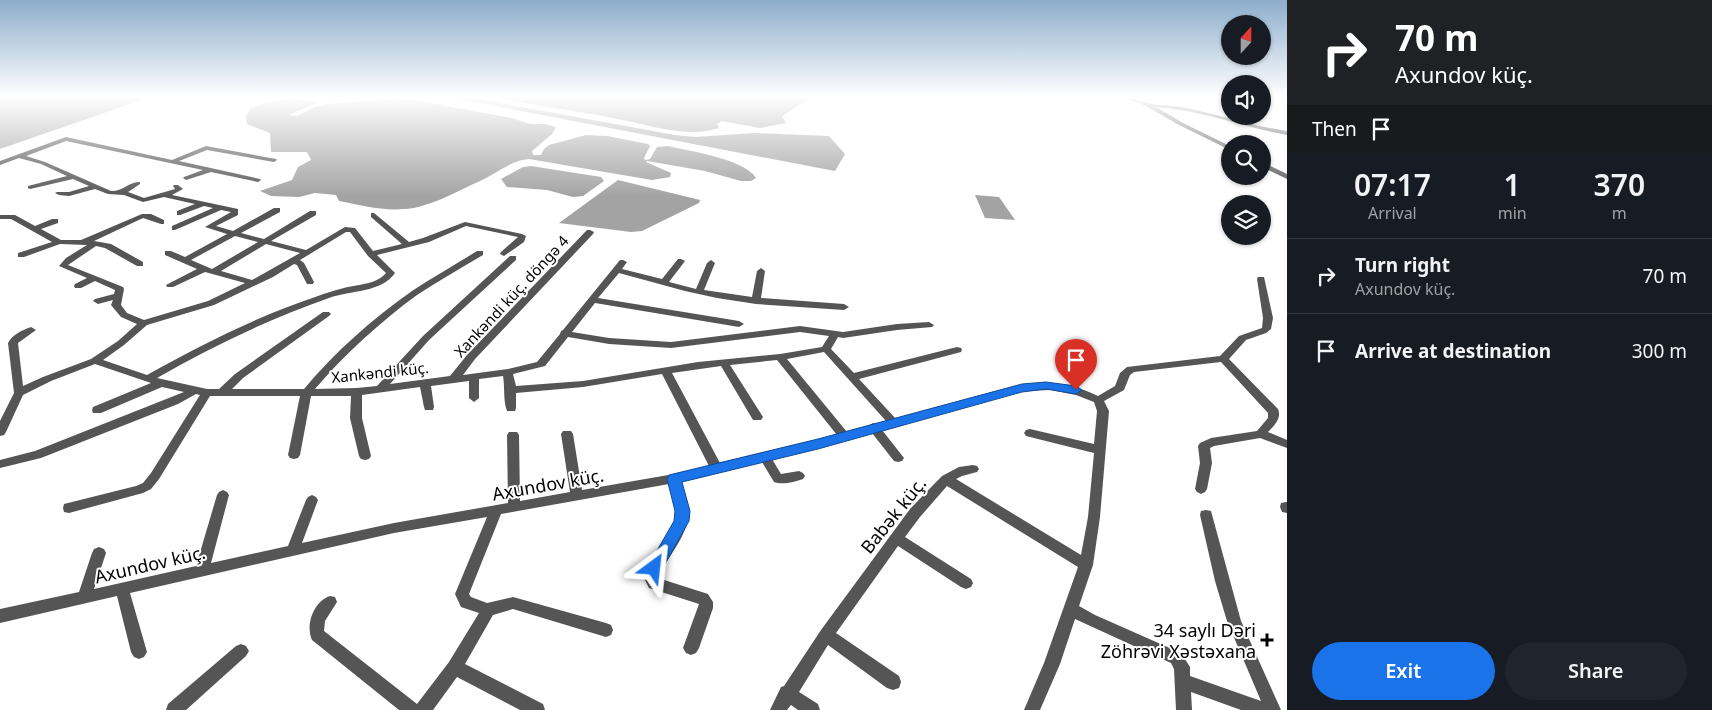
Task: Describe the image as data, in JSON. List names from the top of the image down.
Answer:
{
  "streets": {
    "street": [
      "Xankəndi küç. döngə 4",
      "Xankəndi küç.",
      "Axundov küç.",
      "Babək küç."
    ]
  },
  "crossings": [
    ["Xankəndi küç. döngə 4", "Xankəndi küç."]
  ],
  "places": {
    "health": ["34 saylı Dəri Zöhrəvi Xəstəxana"]
  },
  "north": "top",
  "page": {
    "turn": ["70 m", "Axundov küç."],
    "then": "Then",
    "eta": [
      "07:17",
      "Arrival",
      "1",
      "min",
      "370",
      "m"
    ],
    "list": [
      {
        "name": "Turn right",
        "note": "Axundov küç.",
        "value": "70 m"
      },
      {
        "name": "Arrive at destination",
        "value": "300 m"
      }
    ],
    "buttons": ["Exit", "Share"]
  }
}
